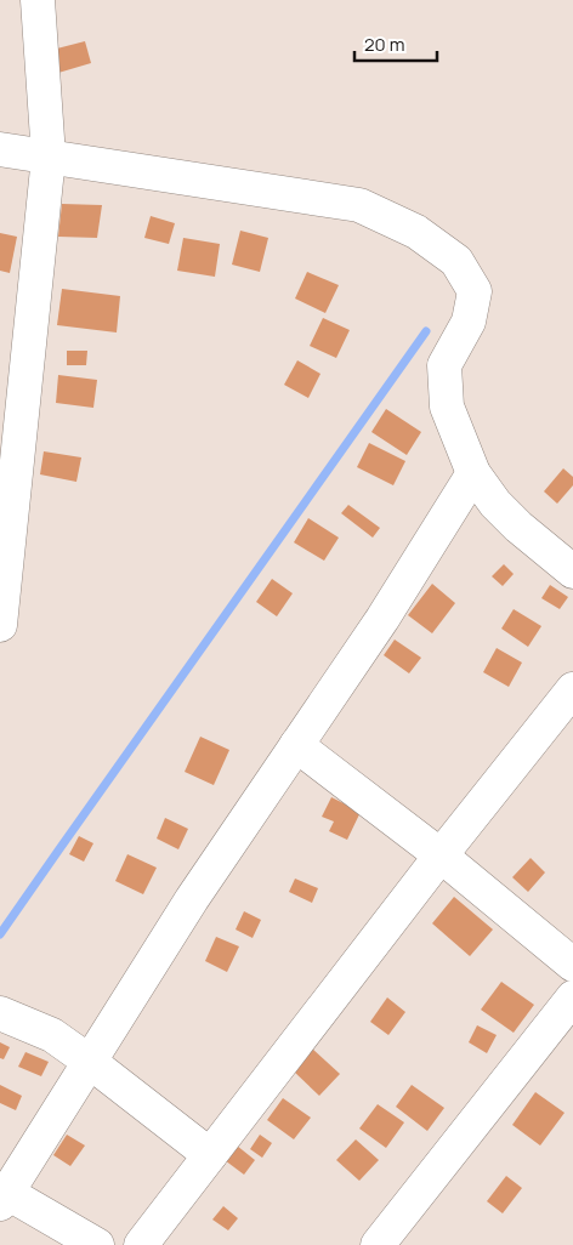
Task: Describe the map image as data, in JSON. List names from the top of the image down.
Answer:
{
  "scale_bar": "20 m"
}
